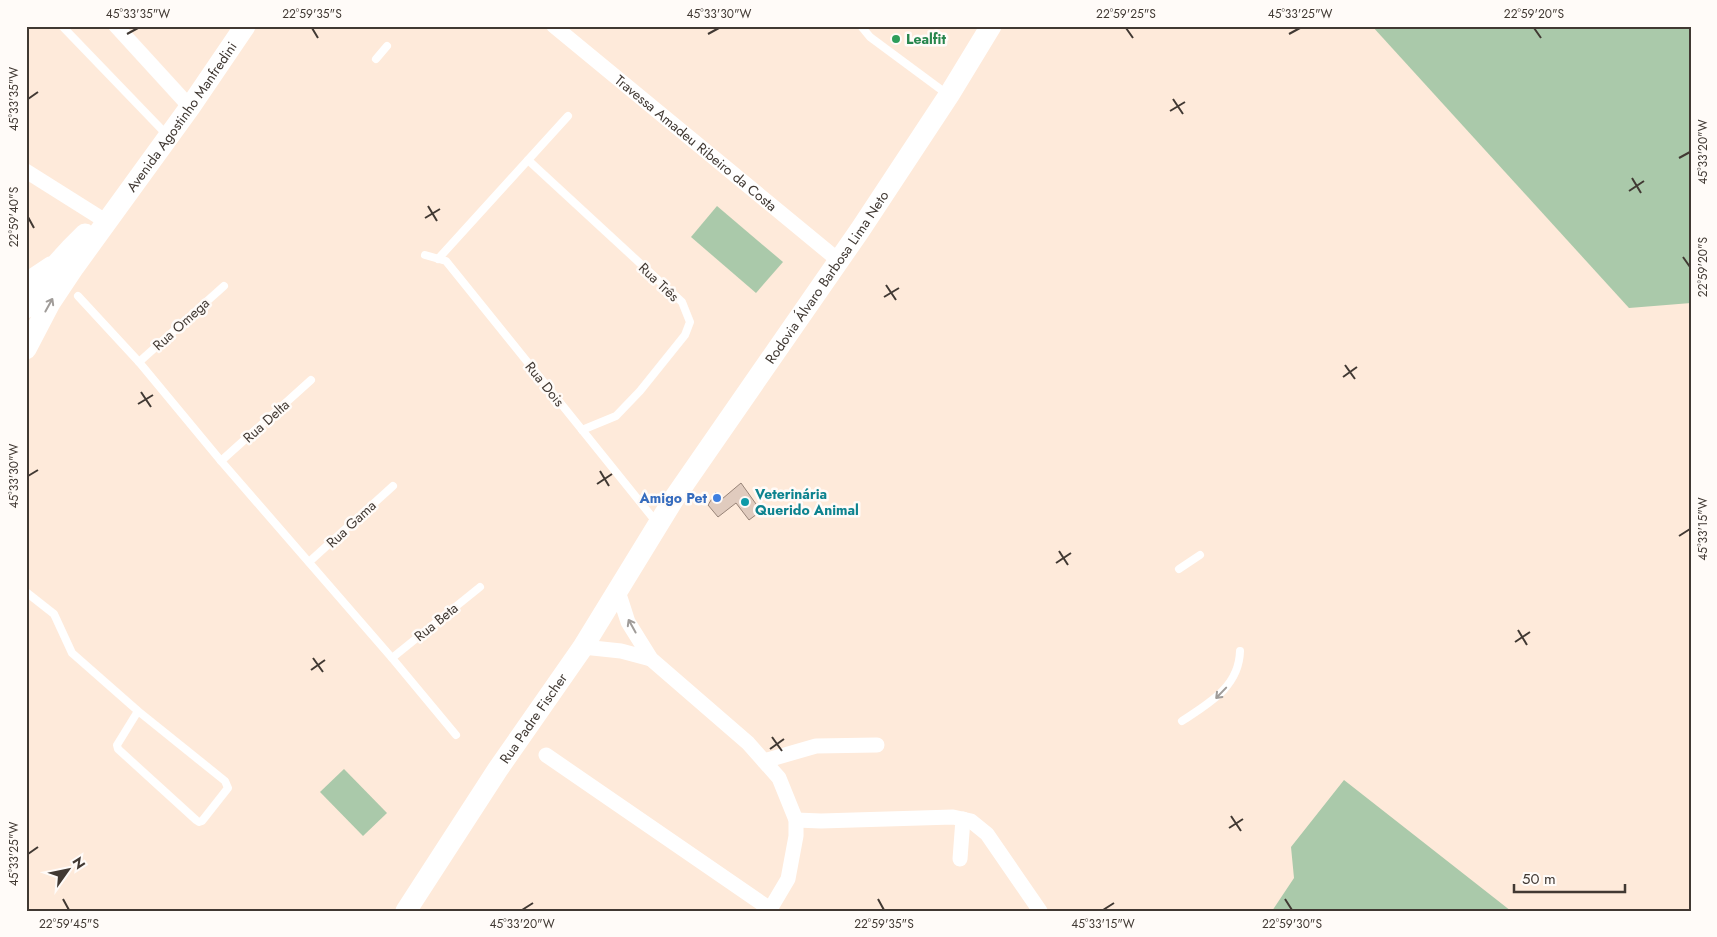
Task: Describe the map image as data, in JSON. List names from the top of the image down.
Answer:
{
  "streets": {
    "main road": ["Avenida Agostinho Manfredini", "Rodovia Álvaro Barbosa Lima Neto", "Rua Padre Fischer"],
    "street": ["Travessa Amadeu Ribeiro da Costa"],
    "lane": [
      "Rua Três",
      "Rua Omega",
      "Rua Dois",
      "Rua Delta",
      "Rua Gama",
      "Rua Beta"
    ]
  },
  "crossings": [
    ["Travessa Amadeu Ribeiro da Costa", "Rodovia Álvaro Barbosa Lima Neto"],
    ["Rodovia Álvaro Barbosa Lima Neto", "Rua Dois"],
    ["Rodovia Álvaro Barbosa Lima Neto", "Rua Padre Fischer"],
    ["Rua Três", "Rua Dois"],
    ["Rua Dois", "Rua Padre Fischer"]
  ],
  "places": ["Lealfit", "Amigo Pet", "Veterinária Querido Animal"],
  "scale_bar": "50 m",
  "north": "top right",
  "coordinates": [
    "45°33'35\"W",
    "22°59'35\"S",
    "45°33'30\"W",
    "22°59'25\"S",
    "45°33'25\"W",
    "22°59'20\"S",
    "45°33'20\"W",
    "22°59'40\"S",
    "45°33'15\"W",
    "22°59'45\"S",
    "22°59'30\"S"
  ]
}
